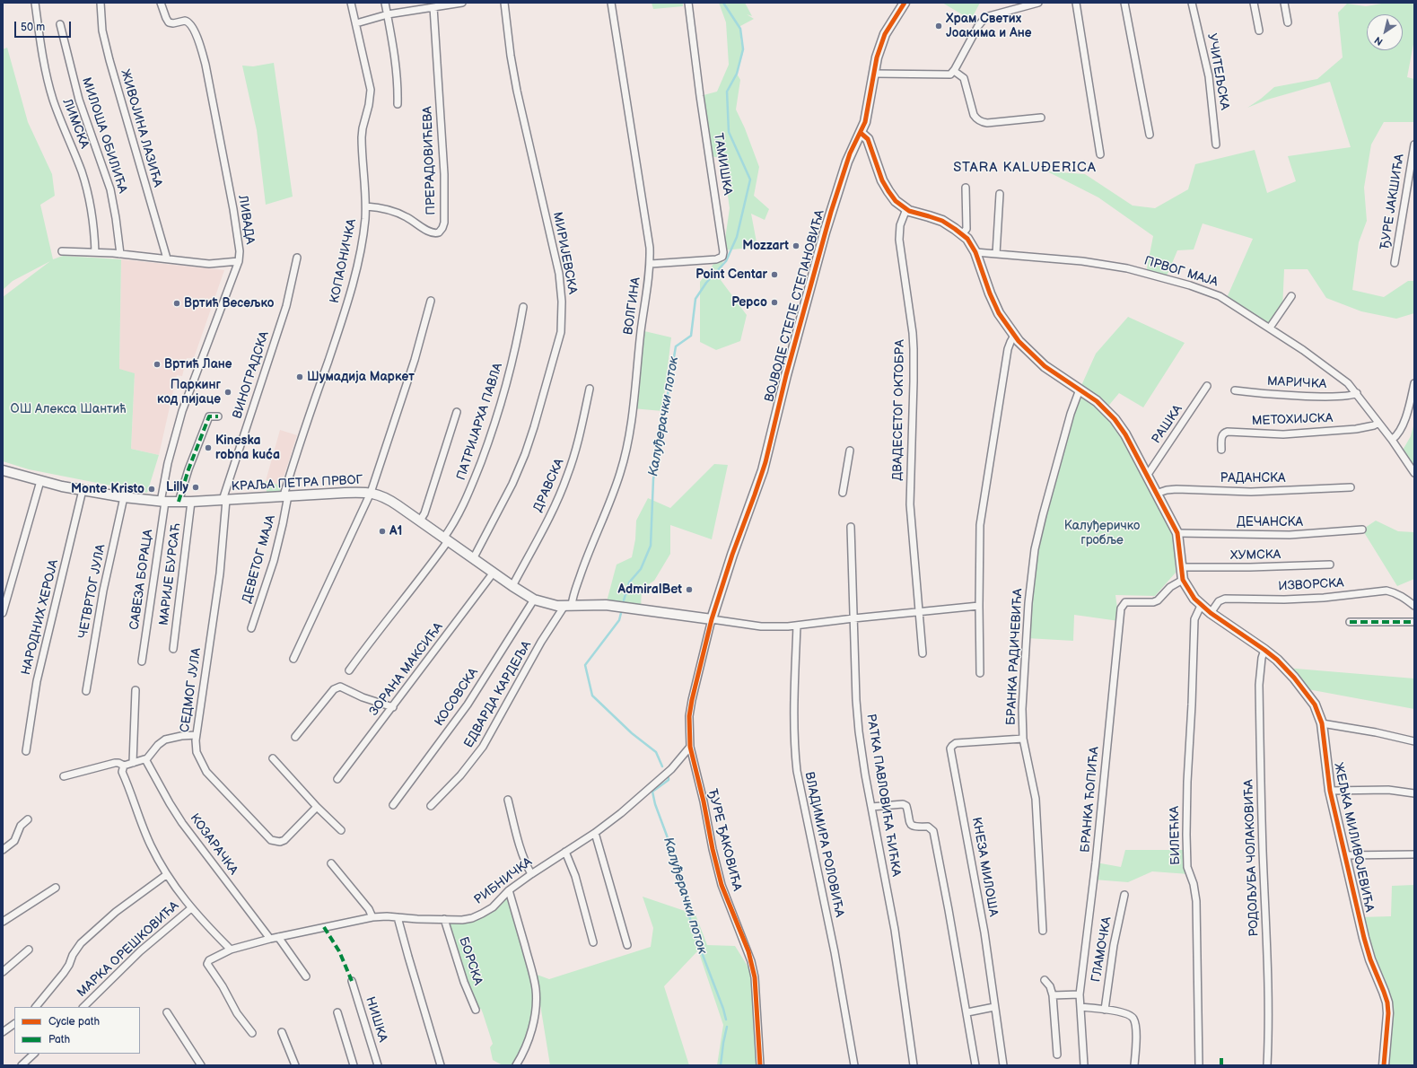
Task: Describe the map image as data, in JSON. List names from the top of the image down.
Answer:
{
  "streets": {
    "street": [
      "УЧИТЕЉСКА",
      "ЛИМСКА",
      "ЖИВОЈИНА ЛАЗИЋА",
      "МИЛОША ОБИЛИЋА",
      "ПРЕРАДОВИЋЕВА",
      "ТАМИШКА",
      "ЂУРЕ ЈАКШИЋА",
      "ЛИВАДА",
      "МИРИЈЕВСКА",
      "КОПАОНИЧКА",
      "ПРВОГ МАЈА",
      "ВОЛГИНА",
      "ВОЈВОДЕ СТЕПЕ СТЕПАНОВИЋА",
      "ВИНОГРАДСКА",
      "МАРИЧКА",
      "ДВАДЕСЕТОГ ОКТОБРА",
      "МЕТОХИЈСКА",
      "ПАТРИЈАРХА ПАВЛА",
      "РАШКА",
      "РАДАНСКА",
      "КРАЉА ПЕТРА ПРВОГ",
      "ДРАВСКА",
      "ДЕЧАНСКА",
      "ХУМСКА",
      "ДЕВЕТОГ МАЈА",
      "МАРИЈЕ БУРСАЋ",
      "САВЕЗА БОРАЦА",
      "ИЗВОРСКА",
      "ЧЕТВРТОГ ЈУЛА",
      "НАРОДНИХ ХЕРОЈА",
      "БРАНКА РАДИЧЕВИЋА",
      "ЗОРАНА МАКСИЋА",
      "СЕДМОГ ЈУЛА",
      "ЕДВАРДА КАРДЕЉА",
      "КОСОВСКА",
      "РАТКА ПАВЛОВИЋА ЋИЋКА",
      "БРАНКА ЋОПИЋА",
      "БИЛЕЋКА",
      "ЖЕЉКА МИЛИВОЈЕВИЋА",
      "ЂУРЕ ЂАКОВИЋА",
      "КОЗАРАЧКА",
      "ВЛАДИМИРА РОЛОВИЋА",
      "РОДОЉУБА ЧОЛАКОВИЋА",
      "КНЕЗА МИЛОША",
      "РИБНИЧКА",
      "МАРКА ОРЕШКОВИЋА",
      "ГЛАМОЧКА",
      "БОРСКА",
      "НИШКА"
    ]
  },
  "crossings": [
    ["ПРЕРАДОВИЋЕВА", "КОПАОНИЧКА"],
    ["ТАМИШКА", "ВОЛГИНА"],
    ["ЛИВАДА", "КРАЉА ПЕТРА ПРВОГ"],
    ["ЛИВАДА", "САВЕЗА БОРАЦА"],
    ["МИРИЈЕВСКА", "КРАЉА ПЕТРА ПРВОГ"],
    ["КОПАОНИЧКА", "КРАЉА ПЕТРА ПРВОГ"],
    ["КОПАОНИЧКА", "ДЕВЕТОГ МАЈА"],
    ["ПРВОГ МАЈА", "МАРИЧКА"],
    ["ПРВОГ МАЈА", "МЕТОХИЈСКА"],
    ["ПРВОГ МАЈА", "ЖЕЉКА МИЛИВОЈЕВИЋА"],
    ["ВОЛГИНА", "КРАЉА ПЕТРА ПРВОГ"],
    ["ВОЛГИНА", "ЕДВАРДА КАРДЕЉА"],
    ["ВОЈВОДЕ СТЕПЕ СТЕПАНОВИЋА", "КРАЉА ПЕТРА ПРВОГ"],
    ["ВОЈВОДЕ СТЕПЕ СТЕПАНОВИЋА", "ЖЕЉКА МИЛИВОЈЕВИЋА"],
    ["ВОЈВОДЕ СТЕПЕ СТЕПАНОВИЋА", "ЂУРЕ ЂАКОВИЋА"],
    ["ВИНОГРАДСКА", "КРАЉА ПЕТРА ПРВОГ"],
    ["ВИНОГРАДСКА", "СЕДМОГ ЈУЛА"],
    ["ДВАДЕСЕТОГ ОКТОБРА", "ЖЕЉКА МИЛИВОЈЕВИЋА"],
    ["ПАТРИЈАРХА ПАВЛА", "КРАЉА ПЕТРА ПРВОГ"],
    ["РАШКА", "ЖЕЉКА МИЛИВОЈЕВИЋА"],
    ["РАДАНСКА", "ЖЕЉКА МИЛИВОЈЕВИЋА"],
    ["КРАЉА ПЕТРА ПРВОГ", "ДРАВСКА"],
    ["КРАЉА ПЕТРА ПРВОГ", "ДЕВЕТОГ МАЈА"],
    ["КРАЉА ПЕТРА ПРВОГ", "МАРИЈЕ БУРСАЋ"],
    ["КРАЉА ПЕТРА ПРВОГ", "САВЕЗА БОРАЦА"],
    ["КРАЉА ПЕТРА ПРВОГ", "ЧЕТВРТОГ ЈУЛА"],
    ["КРАЉА ПЕТРА ПРВОГ", "НАРОДНИХ ХЕРОЈА"],
    ["КРАЉА ПЕТРА ПРВОГ", "ЗОРАНА МАКСИЋА"],
    ["КРАЉА ПЕТРА ПРВОГ", "СЕДМОГ ЈУЛА"],
    ["КРАЉА ПЕТРА ПРВОГ", "ЕДВАРДА КАРДЕЉА"],
    ["КРАЉА ПЕТРА ПРВОГ", "КОСОВСКА"],
    ["КРАЉА ПЕТРА ПРВОГ", "ЂУРЕ ЂАКОВИЋА"],
    ["ДЕЧАНСКА", "ЖЕЉКА МИЛИВОЈЕВИЋА"],
    ["ХУМСКА", "ЖЕЉКА МИЛИВОЈЕВИЋА"],
    ["ИЗВОРСКА", "ЖЕЉКА МИЛИВОЈЕВИЋА"],
    ["БРАНКА РАДИЧЕВИЋА", "ЖЕЉКА МИЛИВОЈЕВИЋА"],
    ["БРАНКА РАДИЧЕВИЋА", "КНЕЗА МИЛОША"],
    ["БРАНКА ЋОПИЋА", "ЖЕЉКА МИЛИВОЈЕВИЋА"],
    ["БИЛЕЋКА", "ЖЕЉКА МИЛИВОЈЕВИЋА"],
    ["ЖЕЉКА МИЛИВОЈЕВИЋА", "РОДОЉУБА ЧОЛАКОВИЋА"],
    ["ЂУРЕ ЂАКОВИЋА", "РИБНИЧКА"],
    ["КОЗАРАЧКА", "РИБНИЧКА"],
    ["РИБНИЧКА", "БОРСКА"]
  ],
  "districts": ["STARA KALUĐERICA"],
  "water": ["Калуђерачки поток"],
  "parks": ["ОШ Алекса Шантић", "Калуђеричко гробље"],
  "places": [
    "Храм Светих Јоакима и Ане",
    "Mozzart",
    "Point Centar",
    "Pepco",
    "Вртић Весељко",
    "Вртић Лане",
    "Шумадија Маркет",
    "Паркинг код пијаце",
    "Kineska robna kuća",
    "Lilly",
    "Monte Kristo",
    "A1",
    "AdmiralBet"
  ],
  "legend": ["Cycle path", "Path"],
  "scale_bar": "50 m",
  "north": "bottom left"
}
